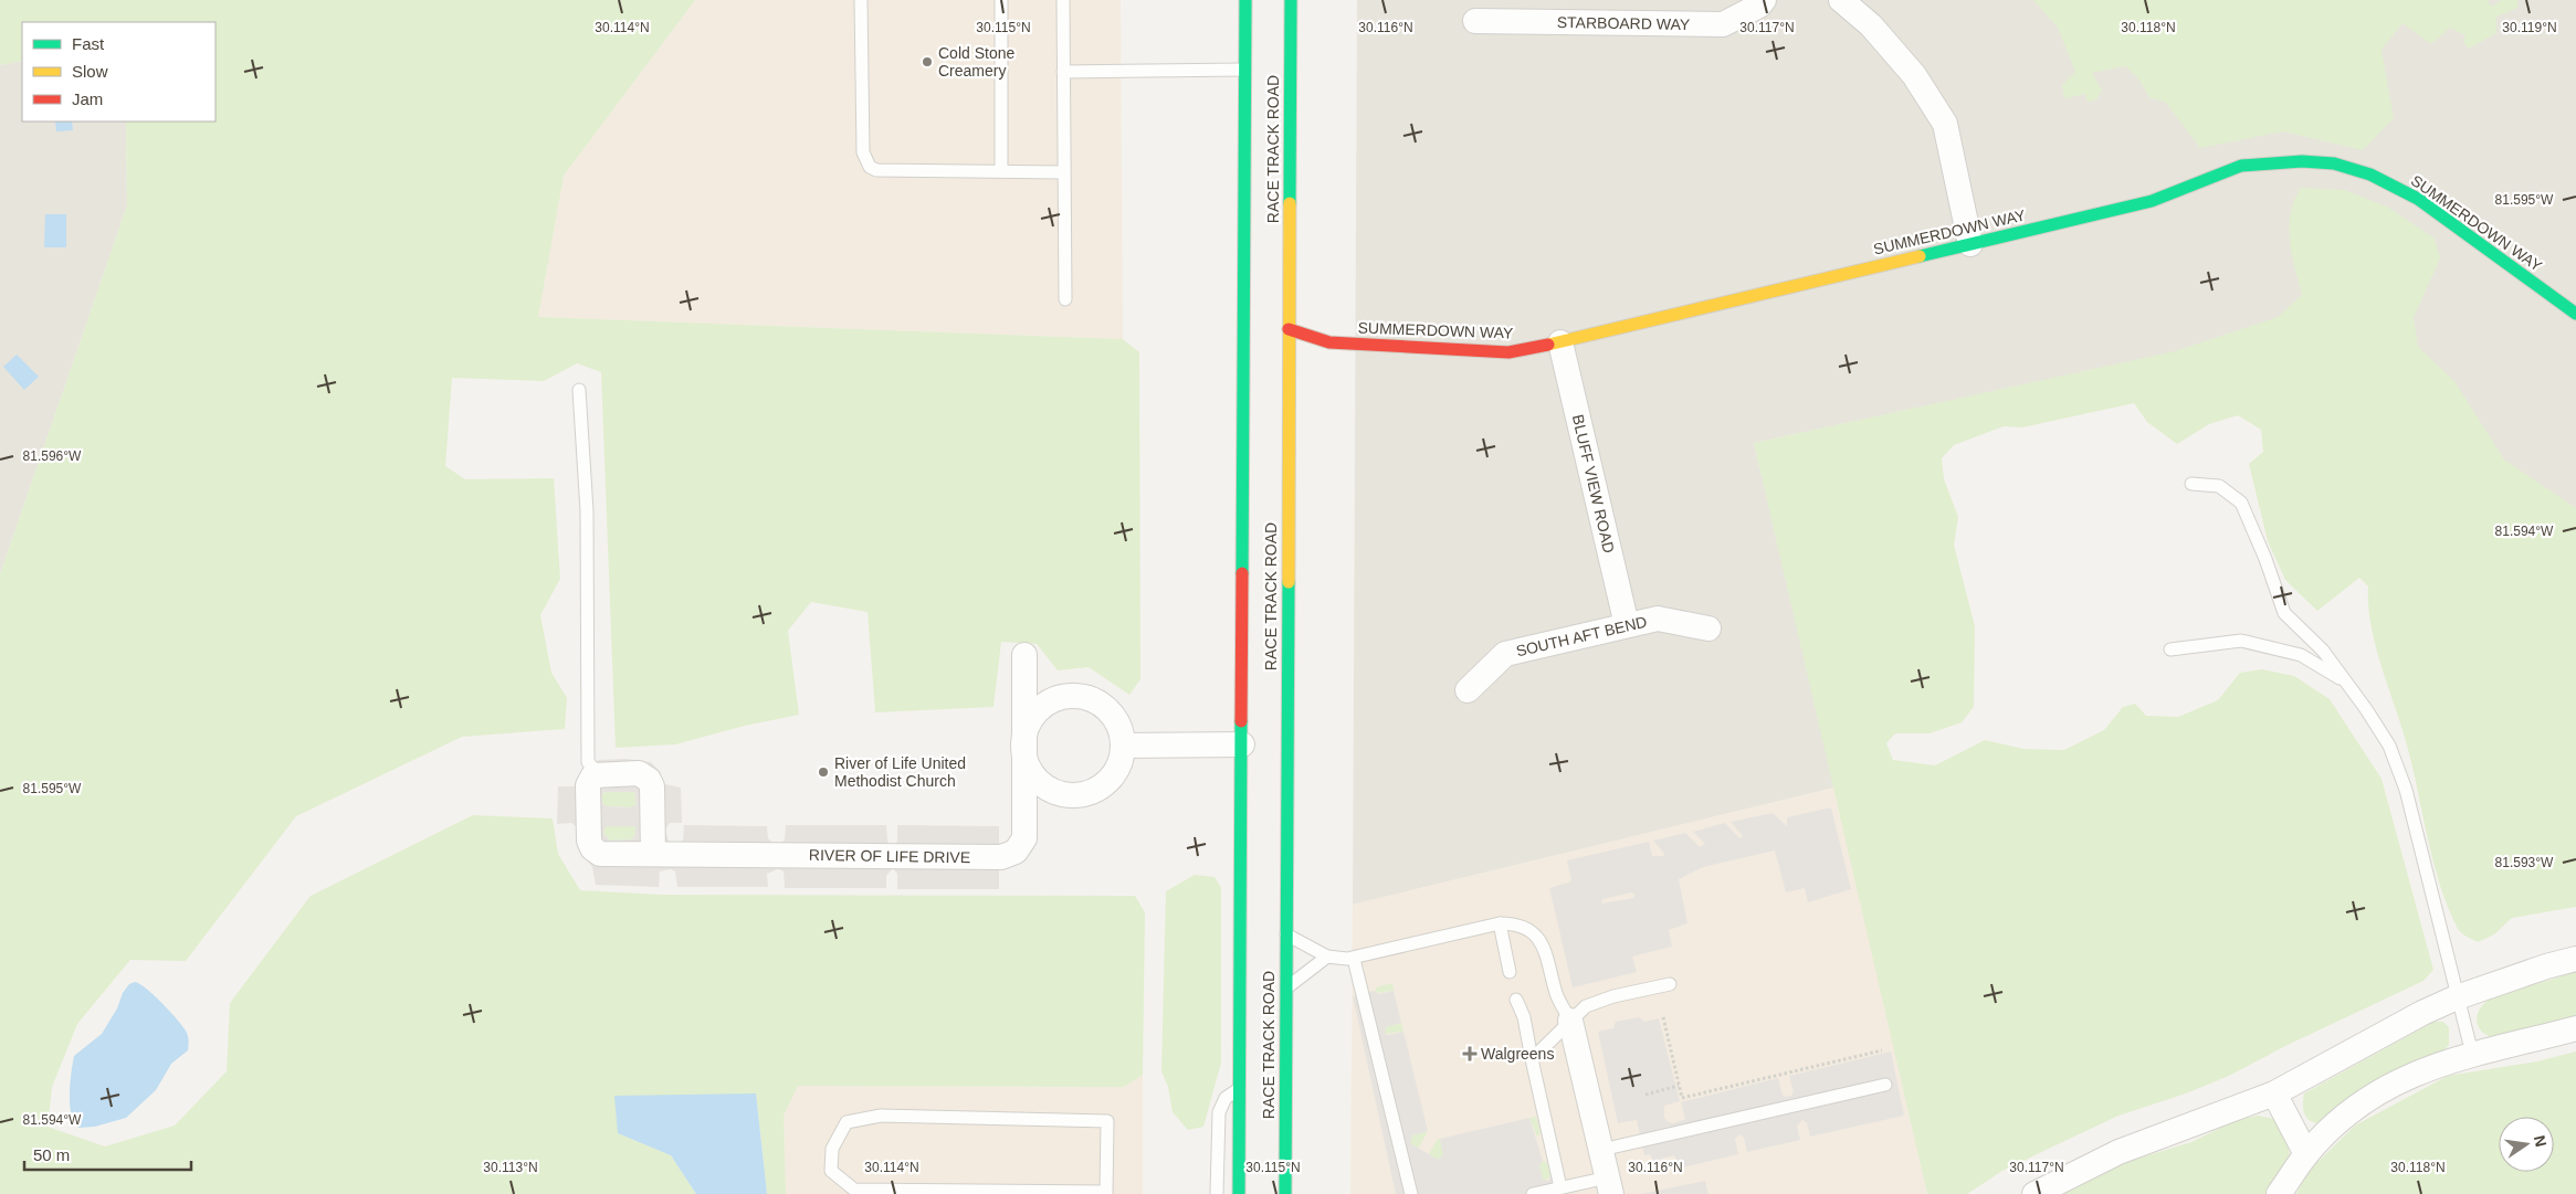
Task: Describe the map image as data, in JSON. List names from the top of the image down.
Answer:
{
  "streets": {
    "main road": ["RACE TRACK ROAD", "SUMMERDOWN WAY"],
    "street": [
      "STARBOARD WAY",
      "BLUFF VIEW ROAD",
      "SOUTH AFT BEND",
      "RIVER OF LIFE DRIVE"
    ]
  },
  "crossings": [
    ["RACE TRACK ROAD", "SUMMERDOWN WAY"],
    ["SUMMERDOWN WAY", "BLUFF VIEW ROAD"],
    ["BLUFF VIEW ROAD", "SOUTH AFT BEND"]
  ],
  "places": {
    "other": ["Cold Stone Creamery", "River of Life United Methodist Church"],
    "health": ["Walgreens"]
  },
  "legend": ["Fast", "Slow", "Jam"],
  "scale_bar": "50 m",
  "north": "right",
  "coordinates": [
    "30.114°N",
    "30.115°N",
    "30.116°N",
    "30.117°N",
    "30.118°N",
    "30.119°N",
    "81.595°W",
    "81.596°W",
    "81.594°W",
    "81.593°W",
    "30.113°N"
  ]
}
